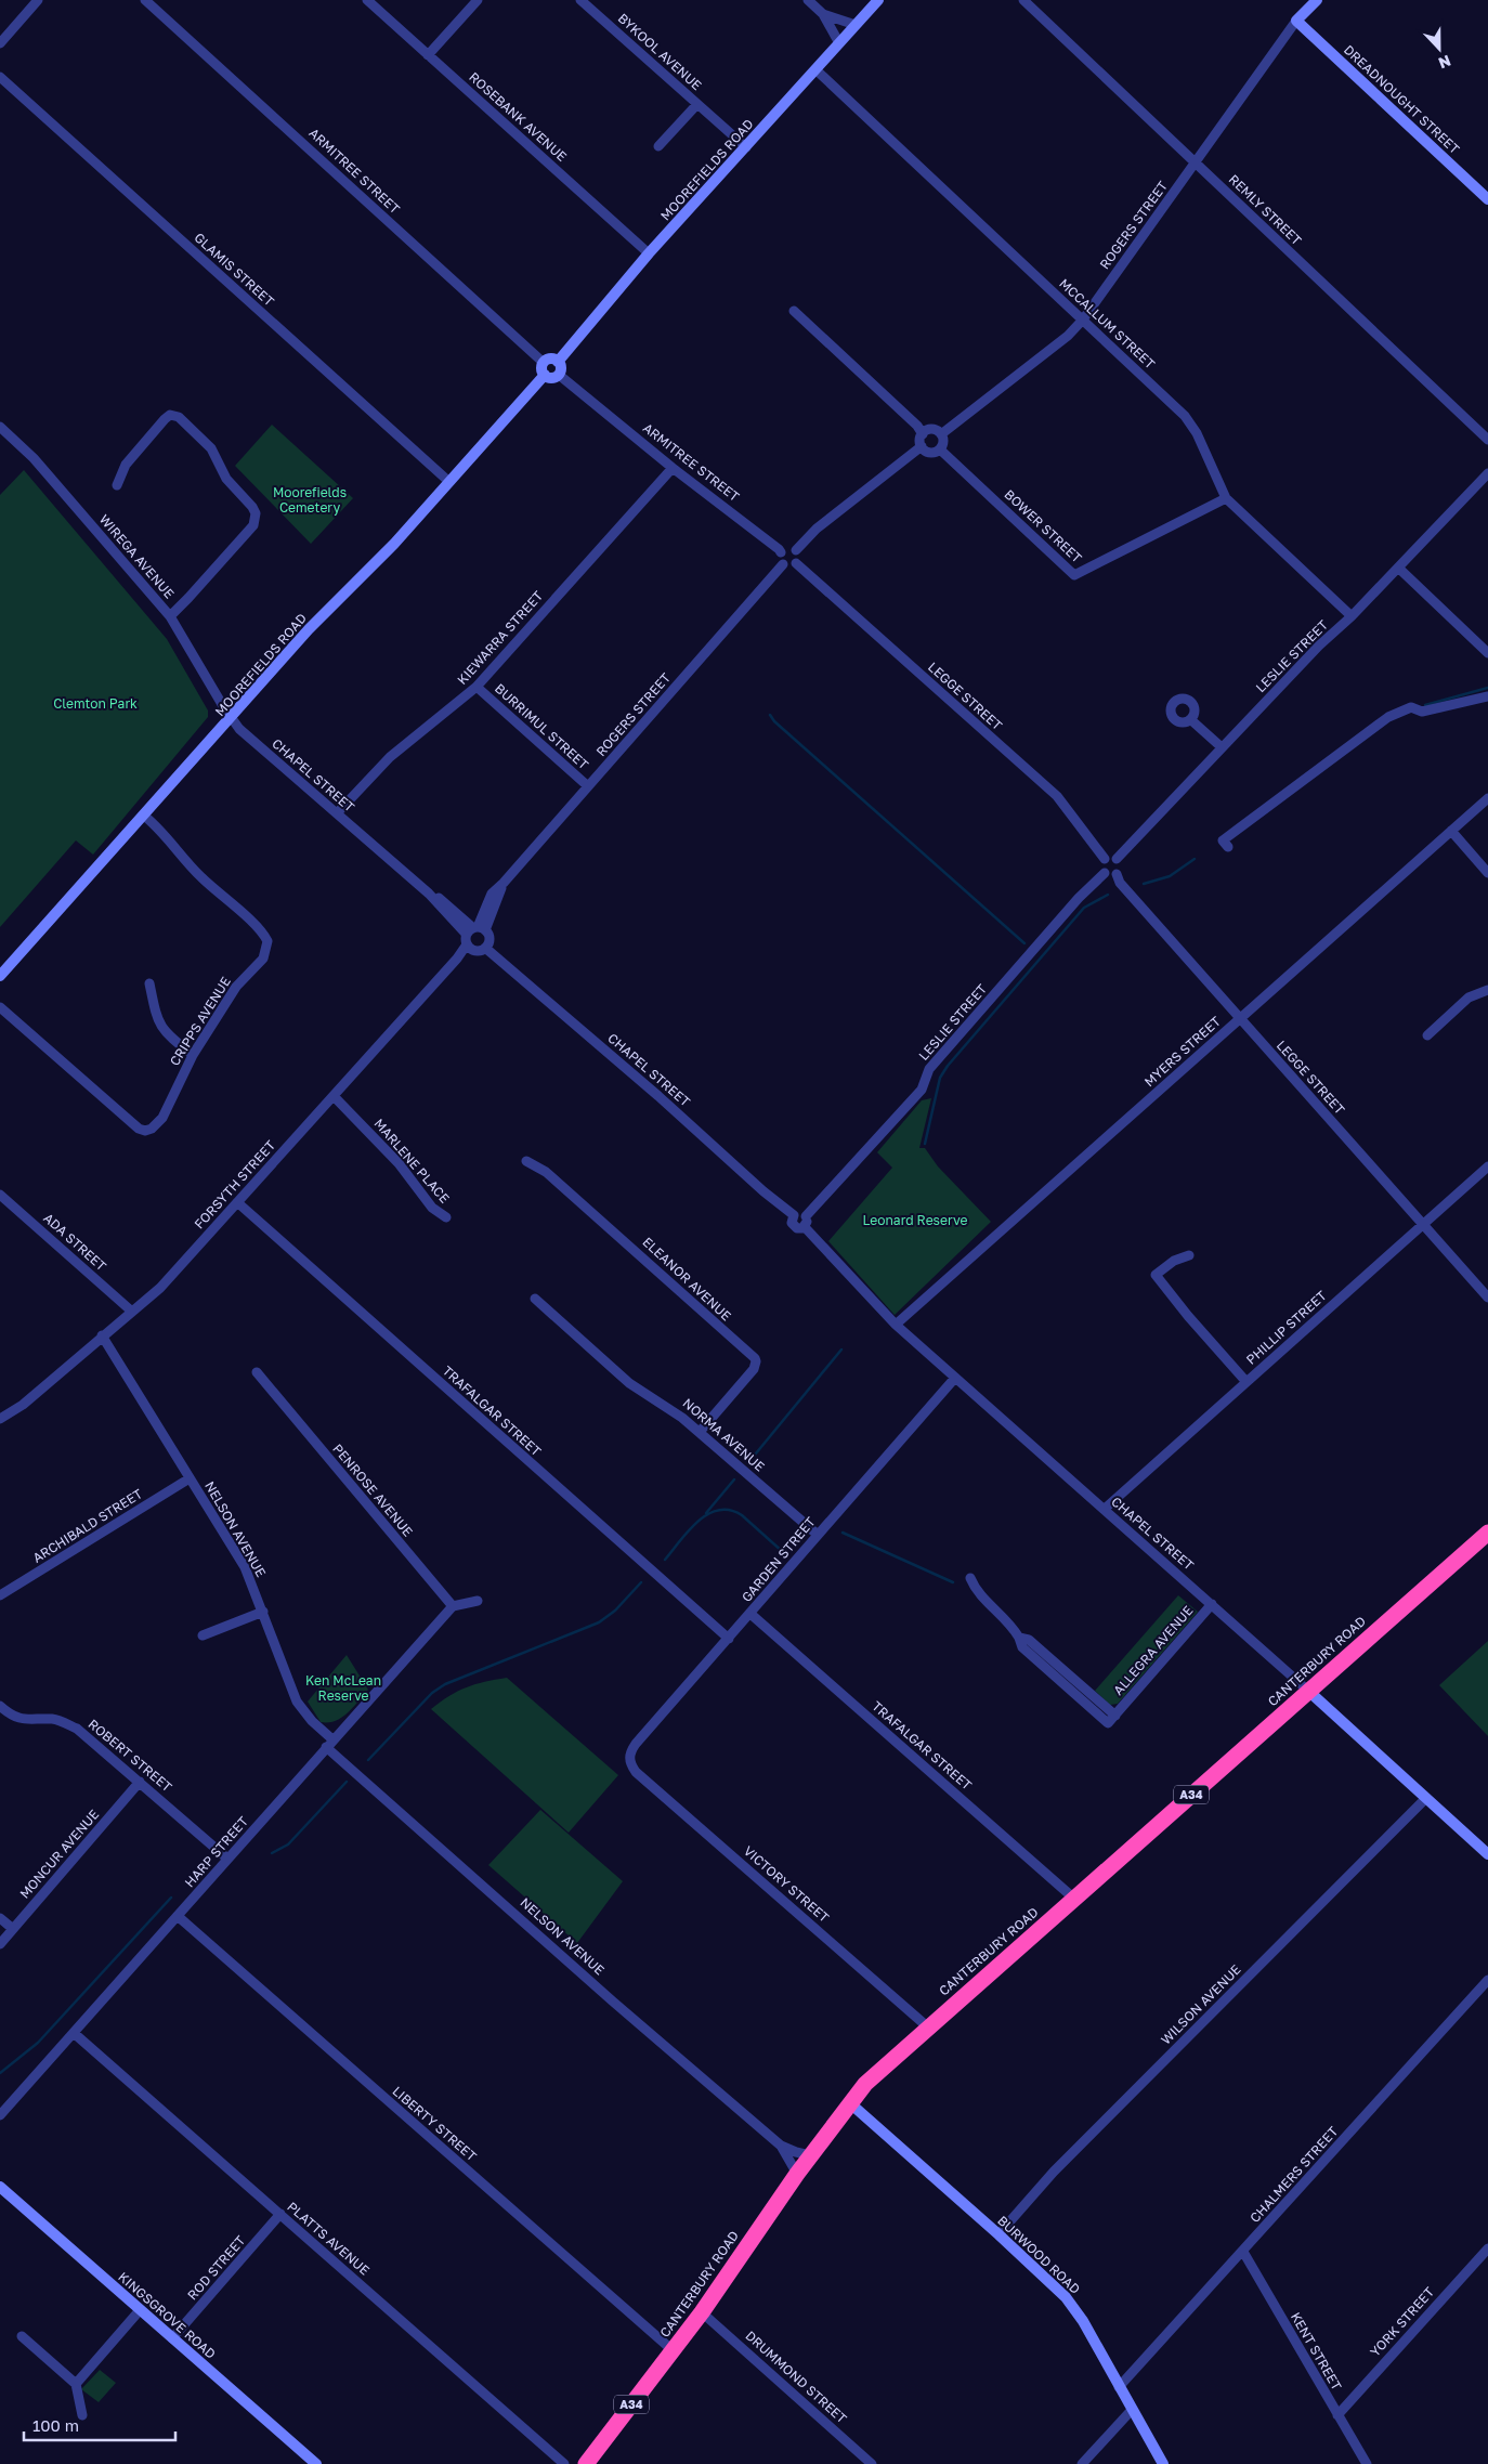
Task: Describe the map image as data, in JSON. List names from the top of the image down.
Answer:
{
  "streets": {
    "highway": ["CANTERBURY ROAD", "A34"],
    "main road": [
      "DREADNOUGHT STREET",
      "MOOREFIELDS ROAD",
      "ROGERS STREET",
      "CHAPEL STREET",
      "BURWOOD ROAD",
      "KINGSGROVE ROAD"
    ],
    "street": [
      "BYKOOL AVENUE",
      "ROSEBANK AVENUE",
      "ARMITREE STREET",
      "REMLY STREET",
      "GLAMIS STREET",
      "MCCALLUM STREET",
      "BOWER STREET",
      "WIREGA AVENUE",
      "KIEWARRA STREET",
      "LESLIE STREET",
      "LEGGE STREET",
      "BURRIMUL STREET",
      "CRIPPS AVENUE",
      "MYERS STREET",
      "MARLENE PLACE",
      "FORSYTH STREET",
      "ADA STREET",
      "ELEANOR AVENUE",
      "PHILLIP STREET",
      "TRAFALGAR STREET",
      "NORMA AVENUE",
      "PENROSE AVENUE",
      "ARCHIBALD STREET",
      "NELSON AVENUE",
      "GARDEN STREET",
      "ALLEGRA AVENUE",
      "ROBERT STREET",
      "HARP STREET",
      "MONCUR AVENUE",
      "VICTORY STREET",
      "WILSON AVENUE",
      "LIBERTY STREET",
      "CHALMERS STREET",
      "PLATTS AVENUE",
      "ROD STREET",
      "YORK STREET",
      "KENT STREET",
      "DRUMMOND STREET"
    ]
  },
  "crossings": [
    ["BYKOOL AVENUE", "MOOREFIELDS ROAD"],
    ["DREADNOUGHT STREET", "ROGERS STREET"],
    ["ROSEBANK AVENUE", "MOOREFIELDS ROAD"],
    ["MOOREFIELDS ROAD", "ARMITREE STREET"],
    ["MOOREFIELDS ROAD", "GLAMIS STREET"],
    ["MOOREFIELDS ROAD", "MCCALLUM STREET"],
    ["MOOREFIELDS ROAD", "WIREGA AVENUE"],
    ["MOOREFIELDS ROAD", "CHAPEL STREET"],
    ["MOOREFIELDS ROAD", "CRIPPS AVENUE"],
    ["ARMITREE STREET", "ROGERS STREET"],
    ["ARMITREE STREET", "KIEWARRA STREET"],
    ["ARMITREE STREET", "LEGGE STREET"],
    ["REMLY STREET", "ROGERS STREET"],
    ["ROGERS STREET", "MCCALLUM STREET"],
    ["ROGERS STREET", "BOWER STREET"],
    ["ROGERS STREET", "LEGGE STREET"],
    ["ROGERS STREET", "BURRIMUL STREET"],
    ["ROGERS STREET", "CHAPEL STREET"],
    ["ROGERS STREET", "FORSYTH STREET"],
    ["MCCALLUM STREET", "BOWER STREET"],
    ["MCCALLUM STREET", "LESLIE STREET"],
    ["WIREGA AVENUE", "CHAPEL STREET"],
    ["KIEWARRA STREET", "BURRIMUL STREET"],
    ["KIEWARRA STREET", "CHAPEL STREET"],
    ["LESLIE STREET", "LEGGE STREET"],
    ["LESLIE STREET", "CHAPEL STREET"],
    ["LEGGE STREET", "MYERS STREET"],
    ["LEGGE STREET", "PHILLIP STREET"],
    ["CHAPEL STREET", "MYERS STREET"],
    ["CHAPEL STREET", "FORSYTH STREET"],
    ["CHAPEL STREET", "PHILLIP STREET"],
    ["CHAPEL STREET", "GARDEN STREET"],
    ["CHAPEL STREET", "ALLEGRA AVENUE"],
    ["CHAPEL STREET", "CANTERBURY ROAD"],
    ["CHAPEL STREET", "WILSON AVENUE"],
    ["MARLENE PLACE", "FORSYTH STREET"],
    ["FORSYTH STREET", "ADA STREET"],
    ["FORSYTH STREET", "TRAFALGAR STREET"],
    ["FORSYTH STREET", "NELSON AVENUE"],
    ["ELEANOR AVENUE", "NORMA AVENUE"],
    ["TRAFALGAR STREET", "GARDEN STREET"],
    ["TRAFALGAR STREET", "CANTERBURY ROAD"],
    ["NORMA AVENUE", "GARDEN STREET"],
    ["PENROSE AVENUE", "HARP STREET"],
    ["ARCHIBALD STREET", "NELSON AVENUE"],
    ["NELSON AVENUE", "CANTERBURY ROAD"],
    ["NELSON AVENUE", "HARP STREET"],
    ["GARDEN STREET", "VICTORY STREET"],
    ["CANTERBURY ROAD", "VICTORY STREET"],
    ["CANTERBURY ROAD", "LIBERTY STREET"],
    ["CANTERBURY ROAD", "BURWOOD ROAD"],
    ["CANTERBURY ROAD", "DRUMMOND STREET"],
    ["ROBERT STREET", "HARP STREET"],
    ["ROBERT STREET", "MONCUR AVENUE"],
    ["HARP STREET", "LIBERTY STREET"],
    ["HARP STREET", "PLATTS AVENUE"],
    ["WILSON AVENUE", "BURWOOD ROAD"],
    ["CHALMERS STREET", "BURWOOD ROAD"],
    ["CHALMERS STREET", "KENT STREET"],
    ["PLATTS AVENUE", "ROD STREET"],
    ["ROD STREET", "KINGSGROVE ROAD"],
    ["YORK STREET", "KENT STREET"]
  ],
  "parks": [
    "Moorefields Cemetery",
    "Clemton Park",
    "Leonard Reserve",
    "Ken McLean Reserve"
  ],
  "scale_bar": "100 m",
  "north": "bottom"
}
